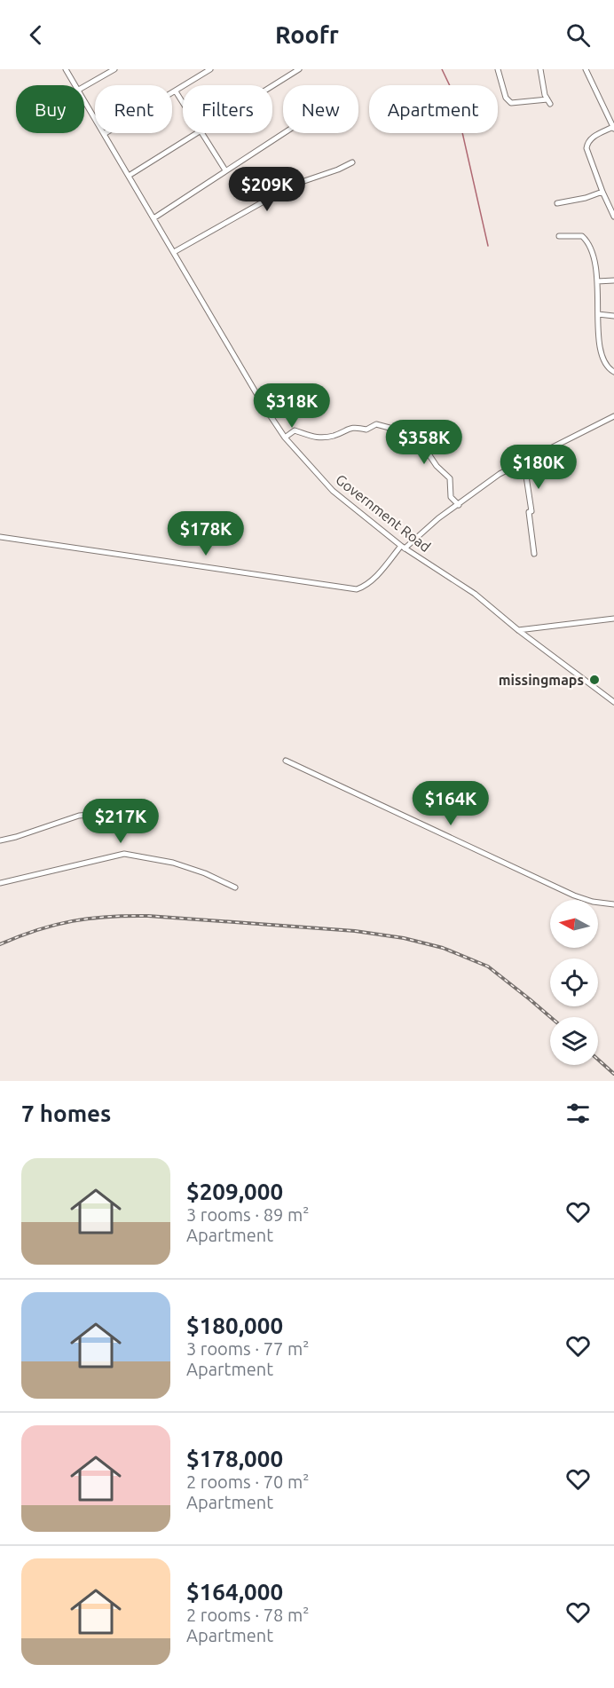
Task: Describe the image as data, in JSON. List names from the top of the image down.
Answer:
{
  "streets": {
    "street": ["Government Road"]
  },
  "places": ["missingmaps"],
  "north": "left",
  "page": {
    "header": "Roofr",
    "chip": [
      "Buy",
      "Rent",
      "Filters",
      "New",
      "Apartment"
    ],
    "price": [
      "$209K",
      "$318K",
      "$358K",
      "$180K",
      "$178K",
      "$164K",
      "$217K"
    ],
    "heading": "7 homes",
    "list": [
      {
        "name": "$209,000",
        "note": "3 rooms · 89 m² · Apartment"
      },
      {
        "name": "$180,000",
        "note": "3 rooms · 77 m² · Apartment"
      },
      {
        "name": "$178,000",
        "note": "2 rooms · 70 m² · Apartment"
      },
      {
        "name": "$164,000",
        "note": "2 rooms · 78 m² · Apartment"
      }
    ]
  }
}
